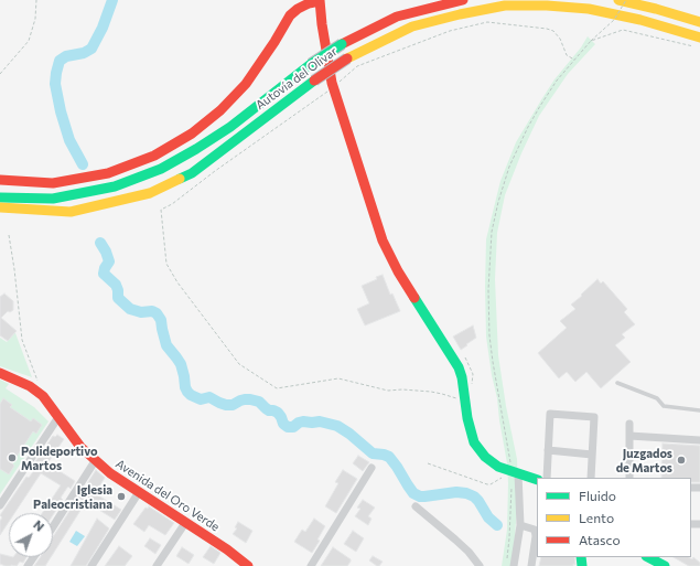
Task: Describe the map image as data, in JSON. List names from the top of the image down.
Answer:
{
  "streets": {
    "main road": ["Autovía del Olivar", "Avenida del Oro Verde"]
  },
  "places": ["Polideportivo Martos", "Juzgados de Martos", "Iglesia Paleocristiana"],
  "legend": ["Fluido", "Lento", "Atasco"],
  "north": "top right"
}
